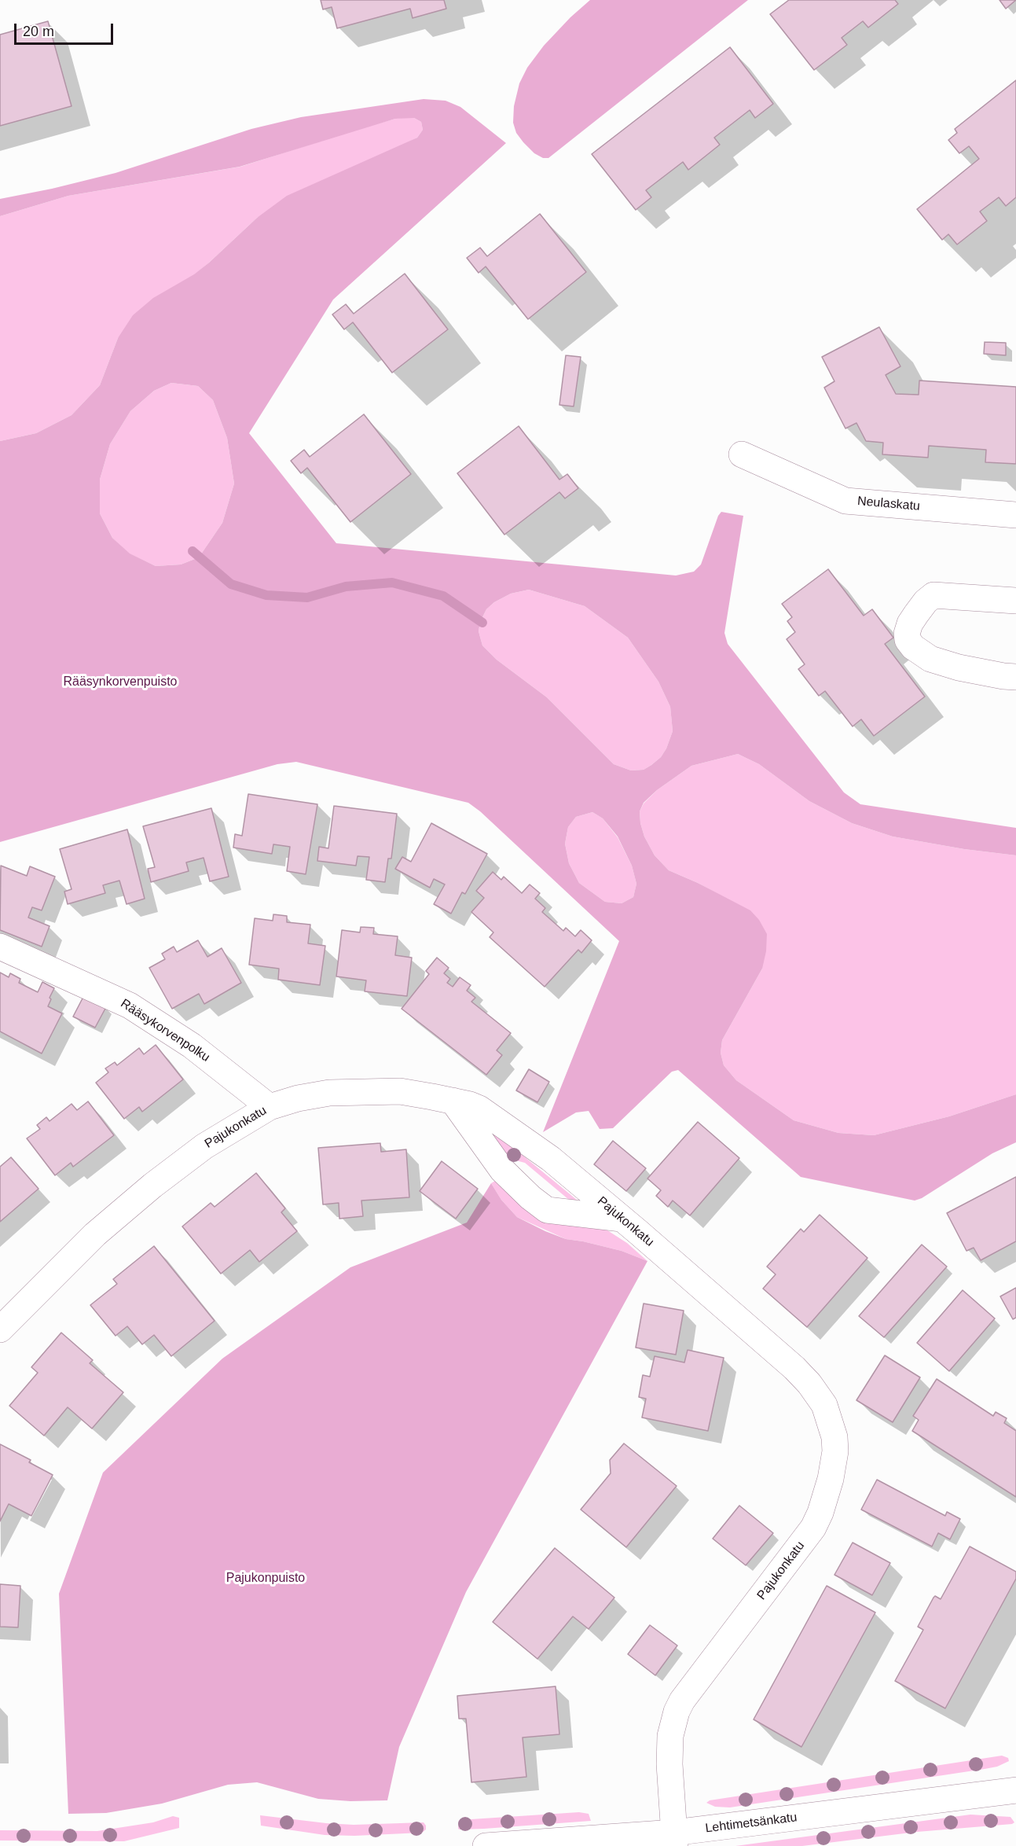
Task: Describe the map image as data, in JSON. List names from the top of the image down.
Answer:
{
  "streets": {
    "street": [
      "Neulaskatu",
      "Rääsykorvenpolku",
      "Pajukonkatu",
      "Lehtimetsänkatu"
    ]
  },
  "crossings": [
    ["Rääsykorvenpolku", "Pajukonkatu"],
    ["Pajukonkatu", "Lehtimetsänkatu"]
  ],
  "parks": ["Rääsynkorvenpuisto", "Pajukonpuisto"],
  "scale_bar": "20 m"
}
